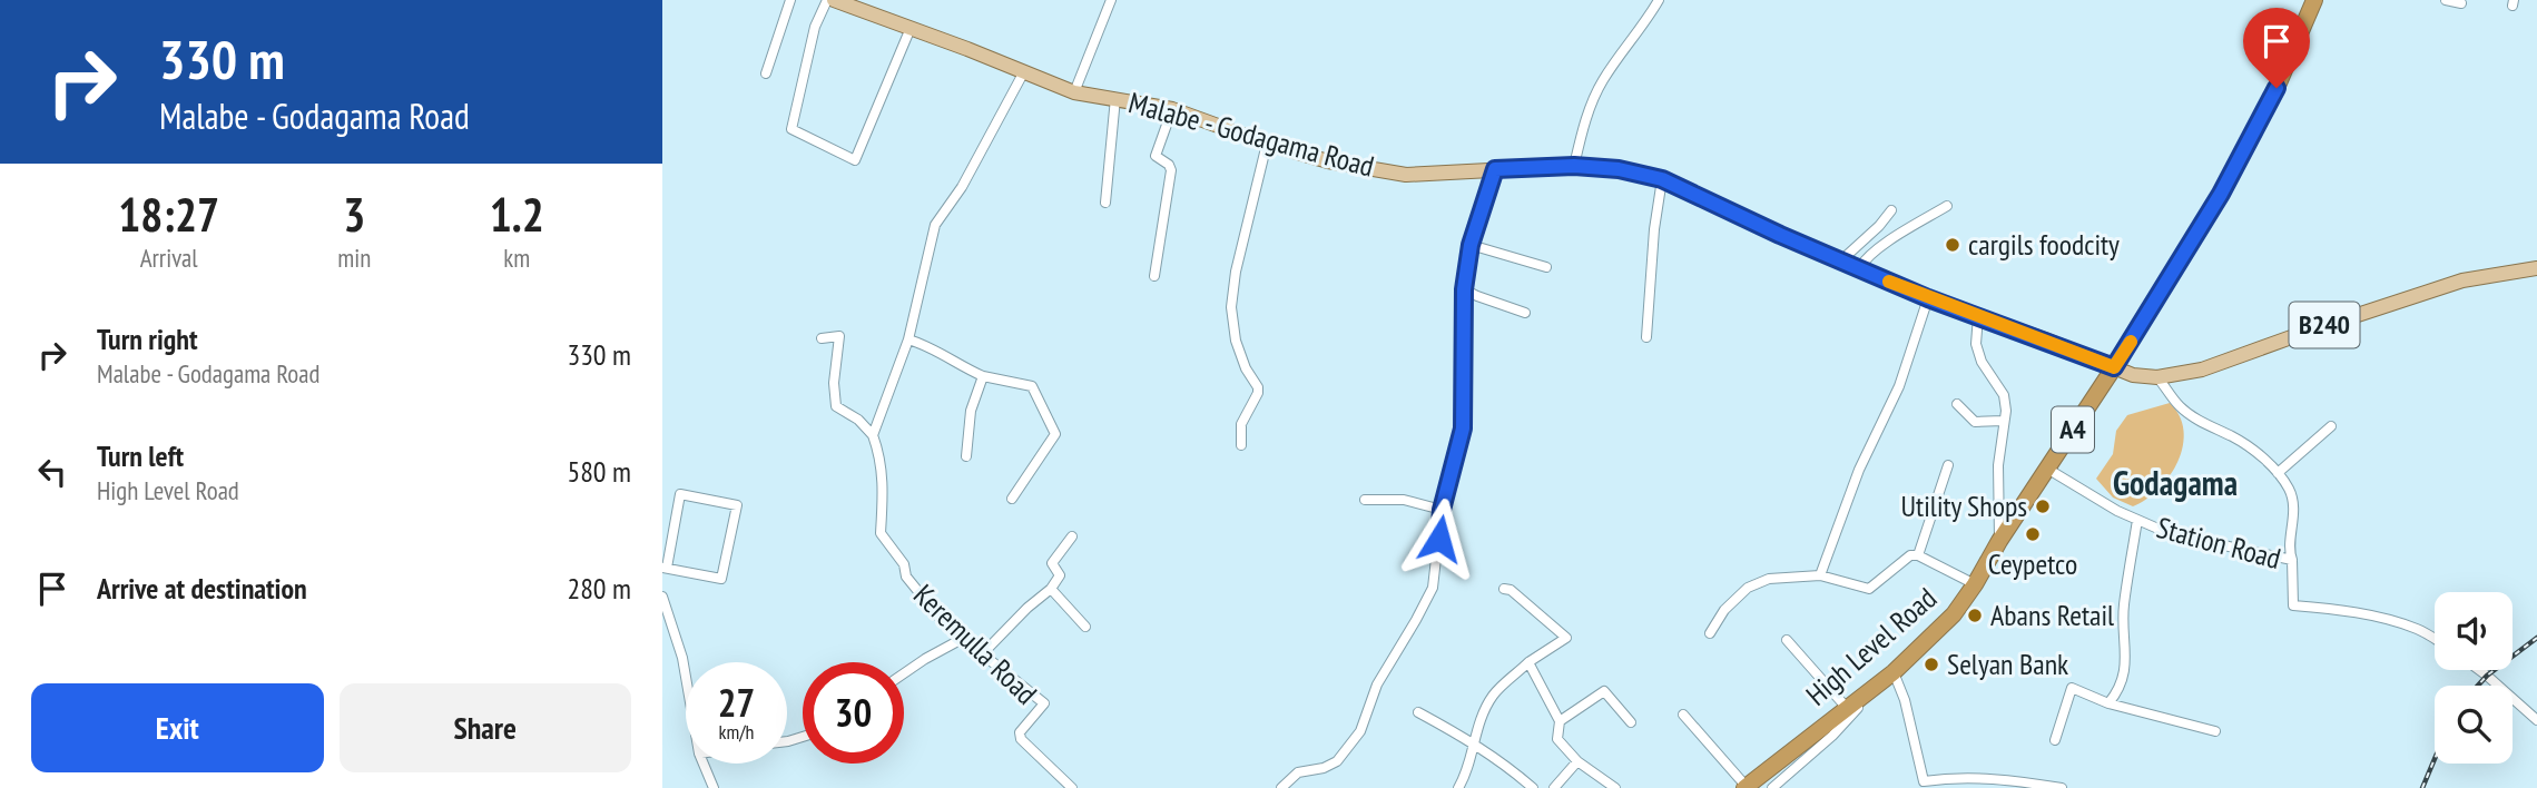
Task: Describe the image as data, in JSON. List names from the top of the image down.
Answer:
{
  "streets": {
    "highway": ["A4", "High Level Road"],
    "main road": ["Malabe - Godagama Road", "B240"],
    "street": ["Station Road", "Keremulla Road"]
  },
  "crossings": [
    ["Malabe - Godagama Road", "B240"],
    ["Malabe - Godagama Road", "High Level Road"],
    ["B240", "High Level Road"],
    ["Station Road", "High Level Road"]
  ],
  "districts": ["Godagama"],
  "places": [
    "cargils foodcity",
    "Utility Shops",
    "Ceypetco",
    "Abans Retail",
    "Selyan Bank"
  ],
  "page": {
    "turn": ["330 m", "Malabe - Godagama Road"],
    "eta": [
      "18:27",
      "Arrival",
      "3",
      "min",
      "1.2",
      "km"
    ],
    "list": [
      {
        "name": "Turn right",
        "note": "Malabe - Godagama Road",
        "value": "330 m"
      },
      {
        "name": "Turn left",
        "note": "High Level Road",
        "value": "580 m"
      },
      {
        "name": "Arrive at destination",
        "value": "280 m"
      }
    ],
    "speed": "27 km/h",
    "limit": "30",
    "buttons": ["Exit", "Share"]
  }
}
